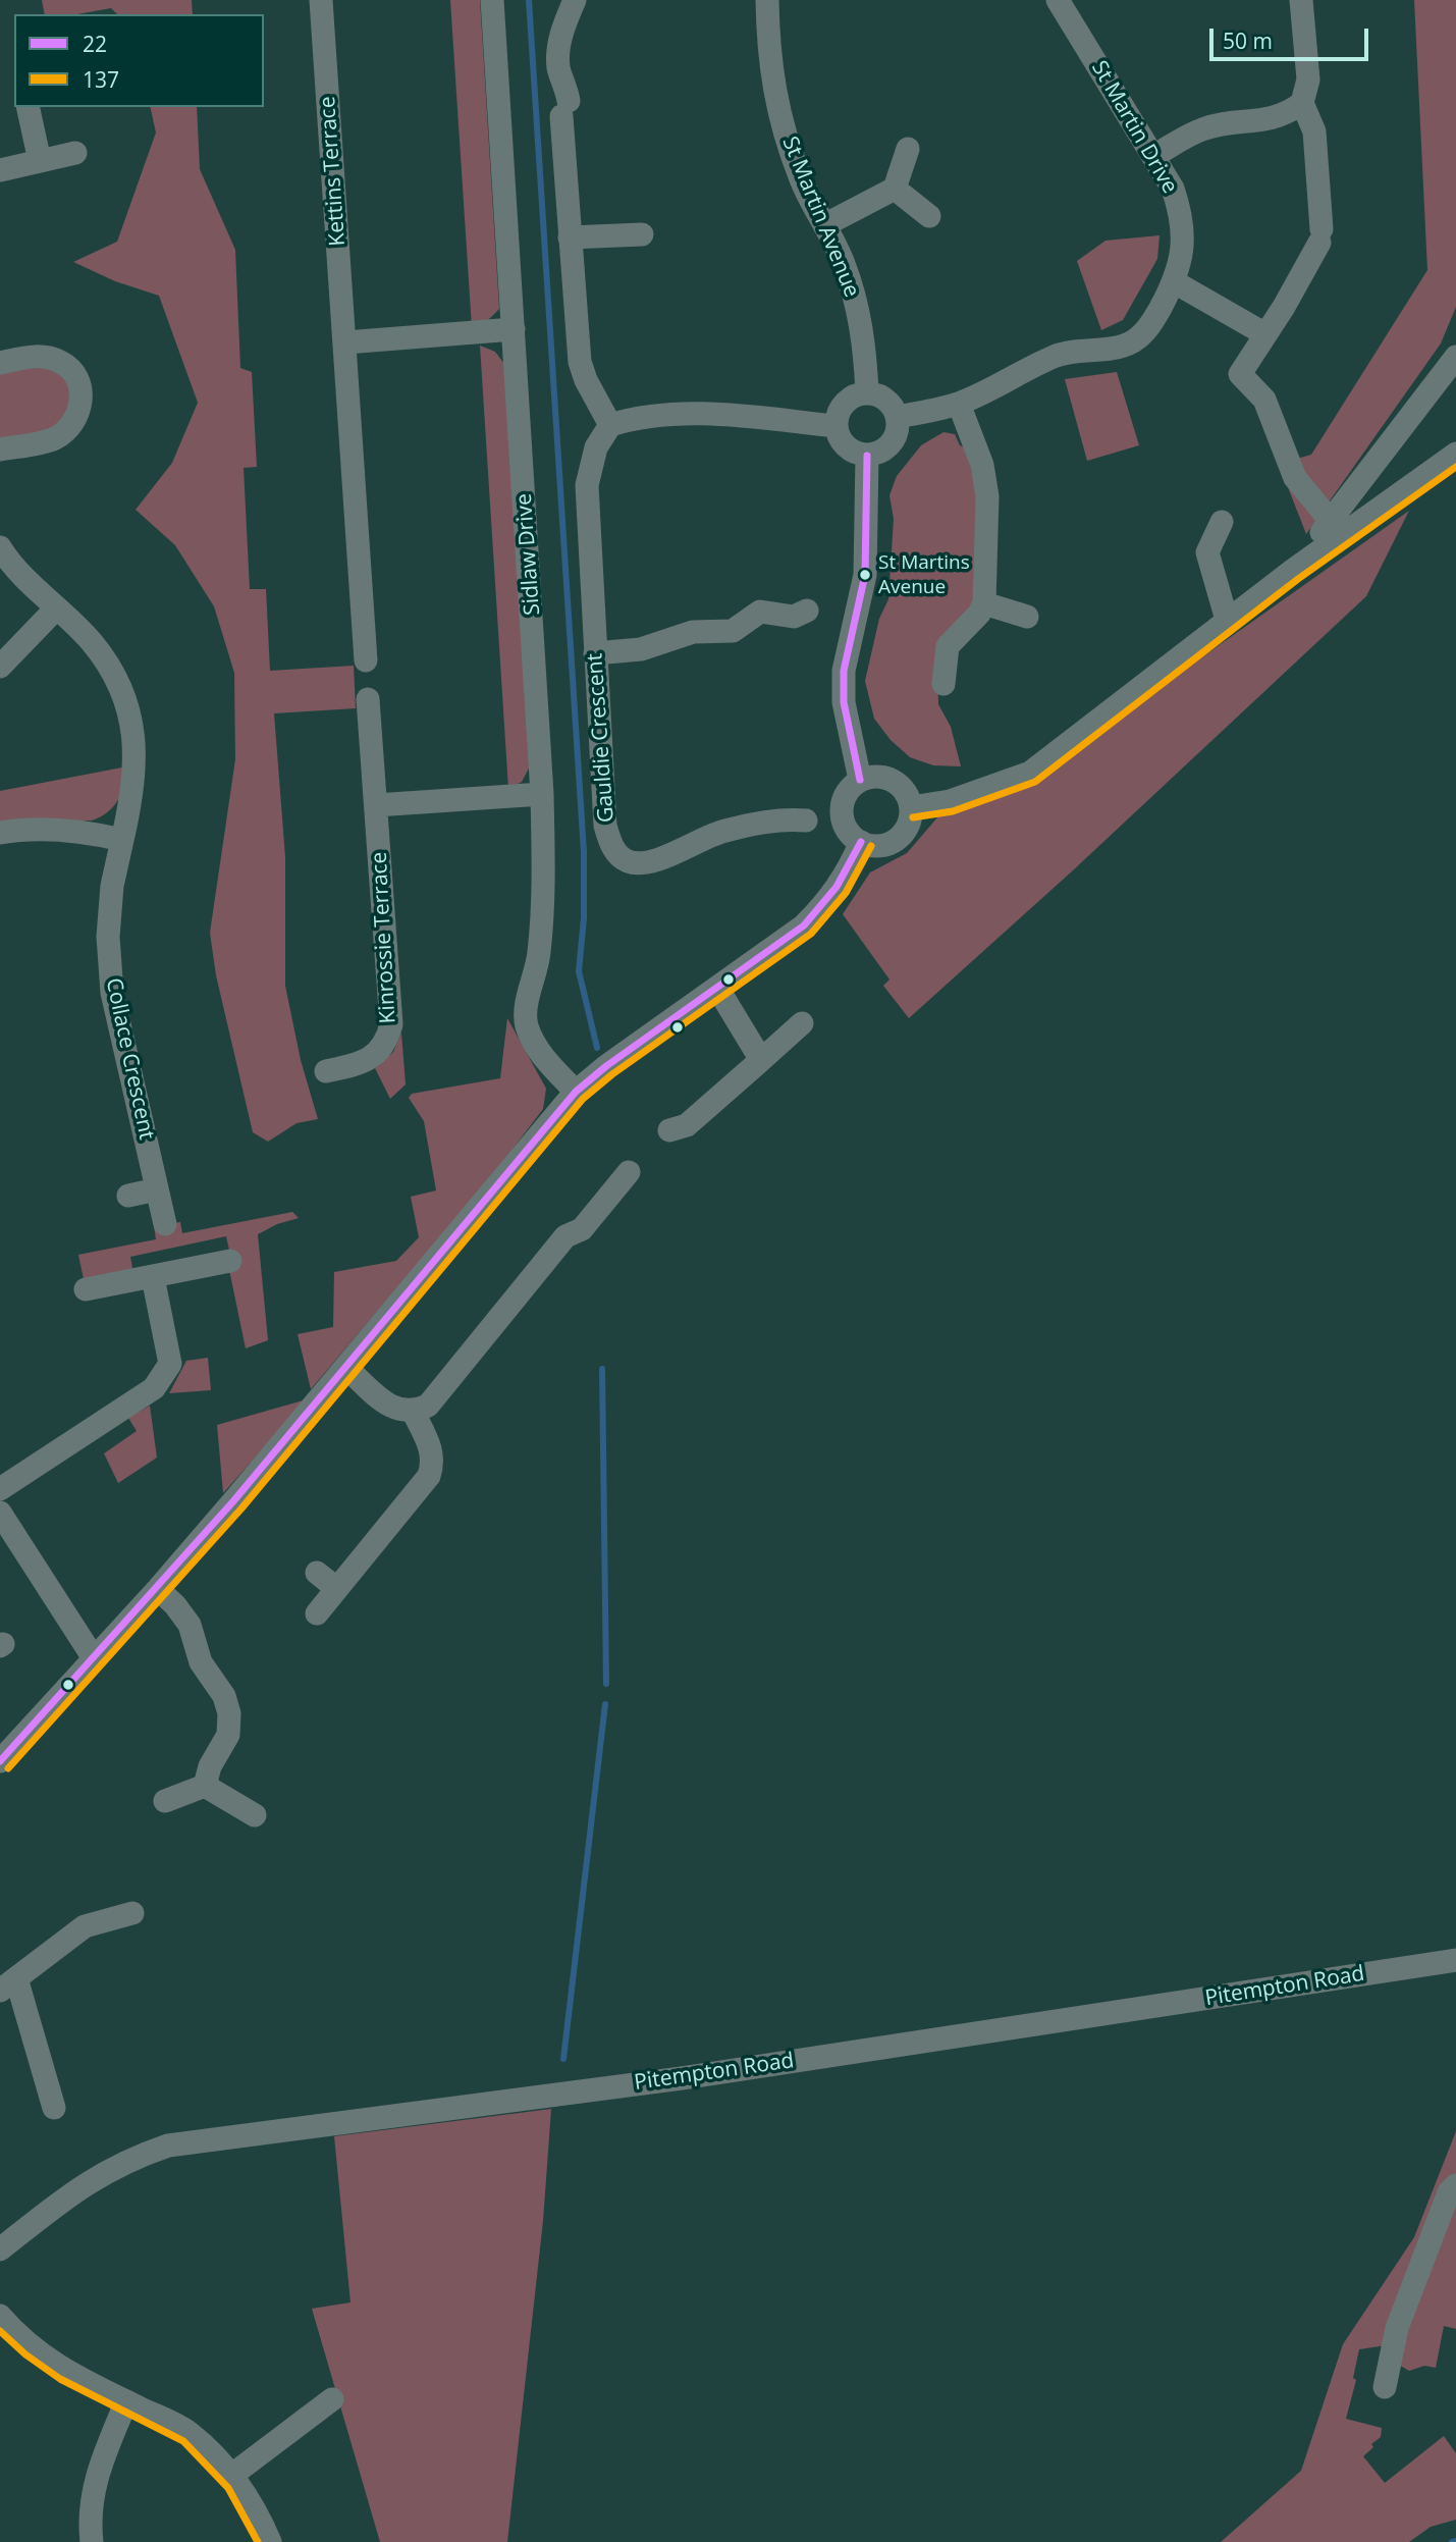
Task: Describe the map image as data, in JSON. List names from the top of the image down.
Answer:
{
  "streets": {
    "street": [
      "St Martin Drive",
      "Kettins Terrace",
      "St Martin Avenue",
      "Sidlaw Drive",
      "Gauldie Crescent",
      "Kinrossie Terrace",
      "Collace Crescent",
      "Pitempton Road"
    ]
  },
  "crossings": [
    ["St Martin Drive", "St Martin Avenue"]
  ],
  "places": ["St Martins Avenue"],
  "lines": ["transit line 22", "transit line 137"],
  "legend": ["22", "137"],
  "scale_bar": "50 m"
}
